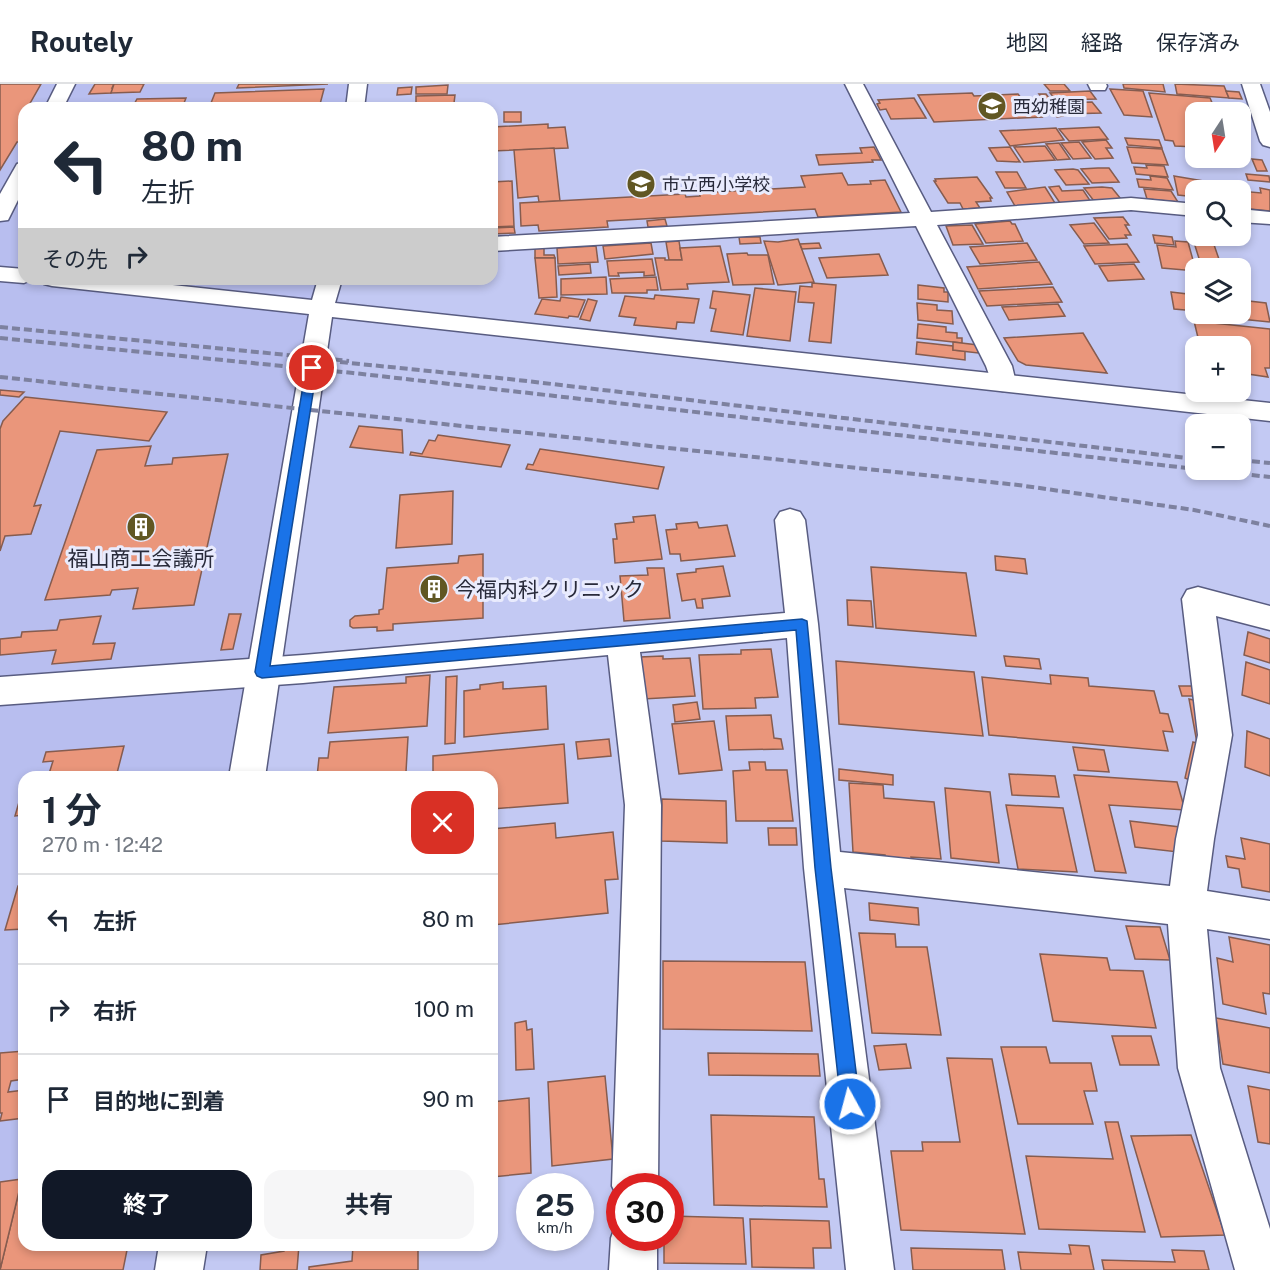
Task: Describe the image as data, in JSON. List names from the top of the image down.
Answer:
{
  "places": {
    "school or university": ["西幼稚園", "市立西小学校"],
    "building": ["福山商工会議所", "今福内科クリニック"]
  },
  "north": "bottom",
  "page": {
    "header": "Routely",
    "nav": ["地図", "経路", "保存済み"],
    "map_buttons": ["+", "−"],
    "turn": ["80 m", "左折"],
    "then": "その先",
    "heading": ["1 分", "270 m · 12:42"],
    "list": [
      {
        "name": "左折",
        "value": "80 m"
      },
      {
        "name": "右折",
        "value": "100 m"
      },
      {
        "name": "目的地に到着",
        "value": "90 m"
      }
    ],
    "buttons": ["終了", "共有"],
    "speed": "25 km/h",
    "limit": "30"
  }
}
